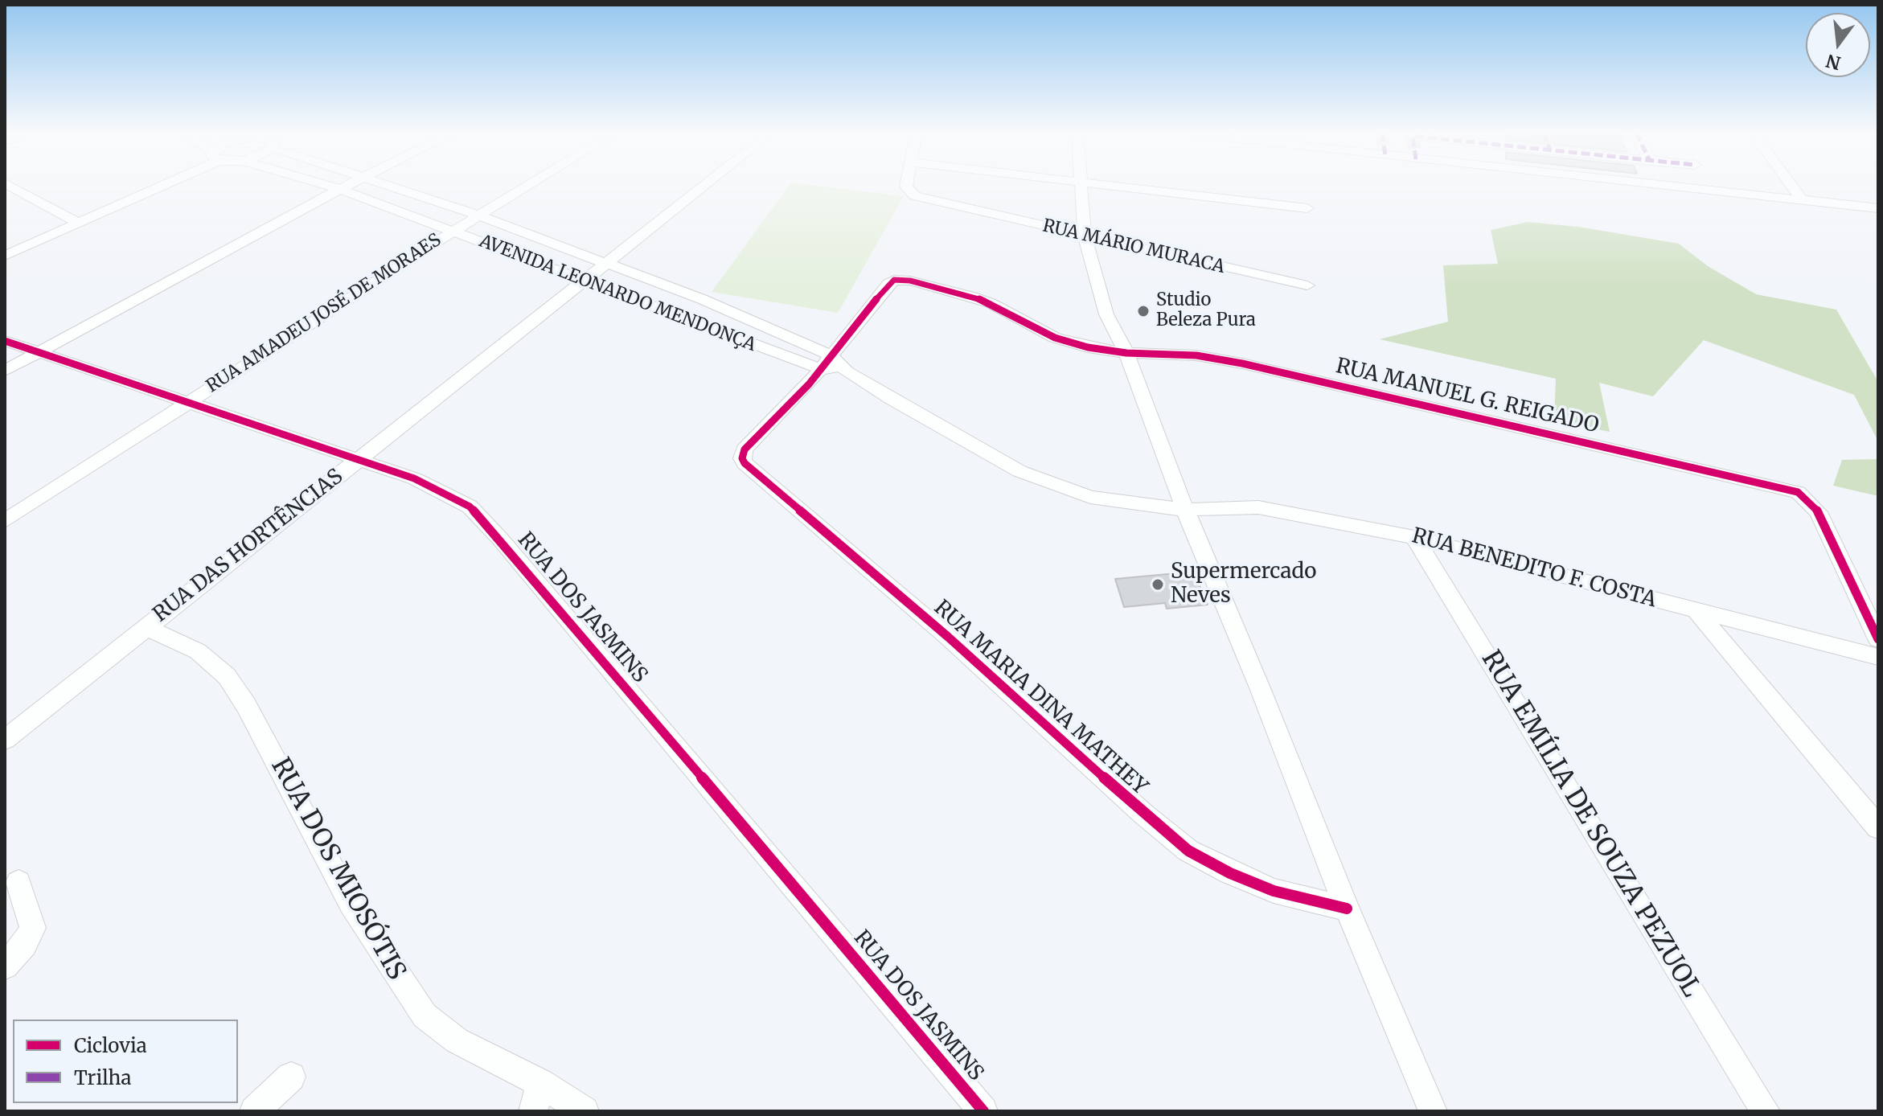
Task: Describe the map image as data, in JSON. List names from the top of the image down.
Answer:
{
  "streets": {
    "street": [
      "RUA MÁRIO MURACA",
      "AVENIDA LEONARDO MENDONÇA",
      "RUA AMADEU JOSÉ DE MORAES",
      "RUA MANUEL G. REIGADO",
      "RUA DAS HORTÊNCIAS",
      "RUA BENEDITO F. COSTA",
      "RUA DOS JASMINS",
      "RUA MARIA DINA MATHEY",
      "RUA EMÍLIA DE SOUZA PEZUOL",
      "RUA DOS MIOSÓTIS"
    ]
  },
  "crossings": [
    ["AVENIDA LEONARDO MENDONÇA", "RUA AMADEU JOSÉ DE MORAES"],
    ["AVENIDA LEONARDO MENDONÇA", "RUA MANUEL G. REIGADO"],
    ["AVENIDA LEONARDO MENDONÇA", "RUA DAS HORTÊNCIAS"],
    ["AVENIDA LEONARDO MENDONÇA", "RUA BENEDITO F. COSTA"],
    ["AVENIDA LEONARDO MENDONÇA", "RUA MARIA DINA MATHEY"],
    ["RUA AMADEU JOSÉ DE MORAES", "RUA DOS JASMINS"],
    ["RUA DAS HORTÊNCIAS", "RUA DOS JASMINS"],
    ["RUA DAS HORTÊNCIAS", "RUA DOS MIOSÓTIS"],
    ["RUA BENEDITO F. COSTA", "RUA EMÍLIA DE SOUZA PEZUOL"]
  ],
  "places": ["Studio Beleza Pura", "Supermercado Neves"],
  "legend": ["Ciclovia", "Trilha"],
  "north": "bottom"
}
